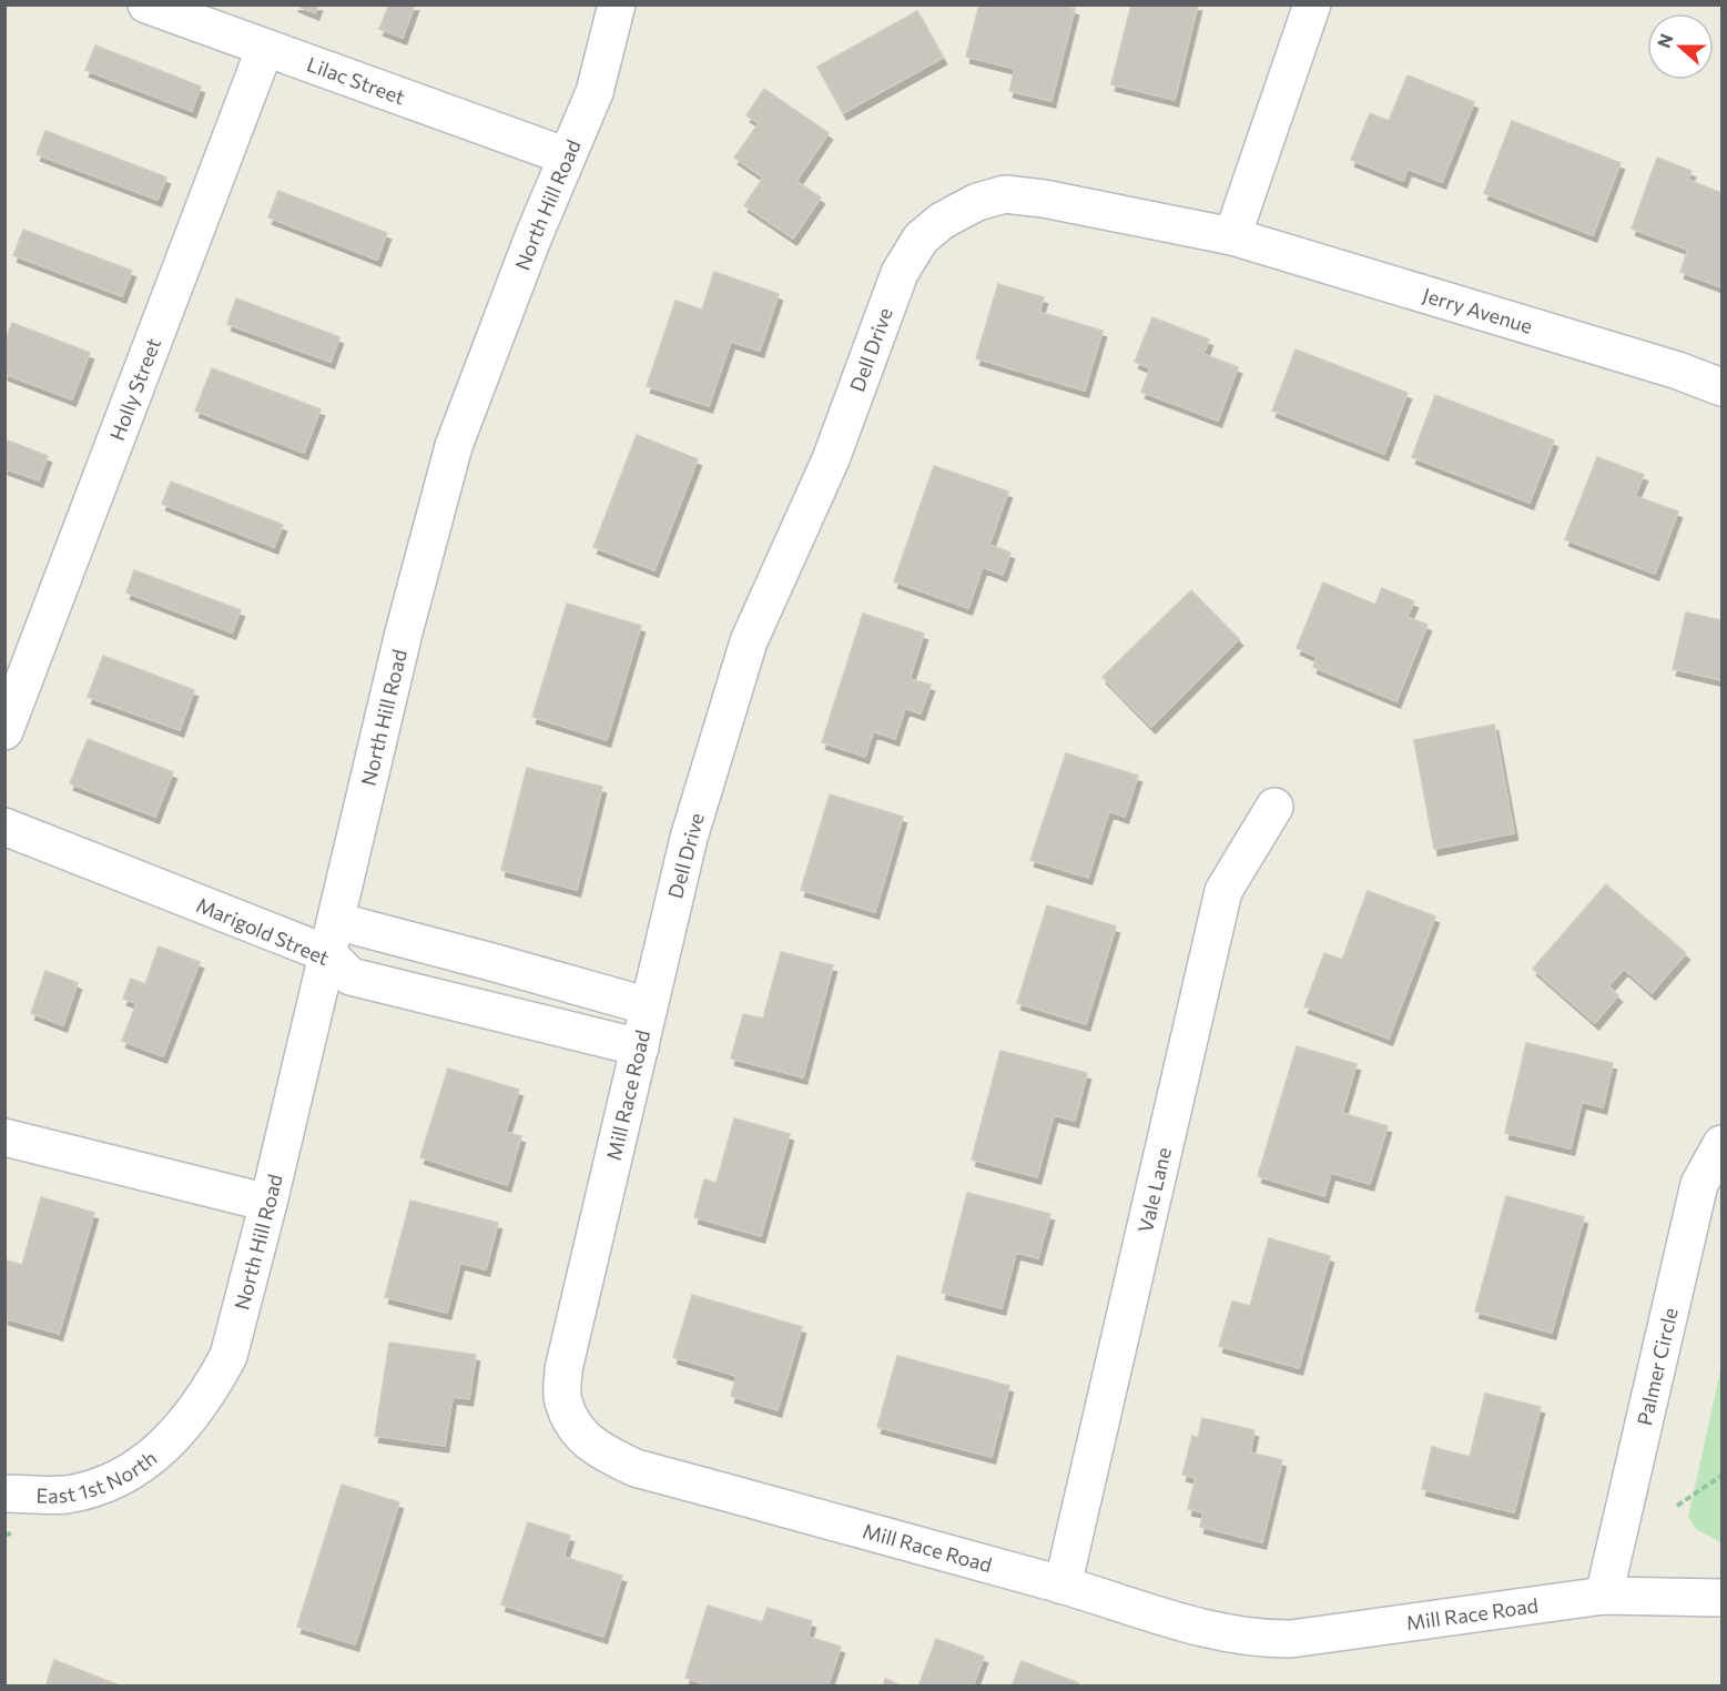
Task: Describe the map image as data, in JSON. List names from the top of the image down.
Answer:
{
  "streets": {
    "street": [
      "Lilac Street",
      "North Hill Road",
      "Jerry Avenue",
      "Dell Drive",
      "Holly Street",
      "Marigold Street",
      "Mill Race Road",
      "Vale Lane",
      "Palmer Circle",
      "East 1st North"
    ]
  },
  "crossings": [
    ["Lilac Street", "North Hill Road"],
    ["Lilac Street", "Holly Street"],
    ["North Hill Road", "Marigold Street"],
    ["North Hill Road", "East 1st North"],
    ["Jerry Avenue", "Dell Drive"],
    ["Dell Drive", "Marigold Street"],
    ["Dell Drive", "Mill Race Road"],
    ["Marigold Street", "Mill Race Road"],
    ["Mill Race Road", "Vale Lane"],
    ["Mill Race Road", "Palmer Circle"]
  ],
  "north": "left"
}
